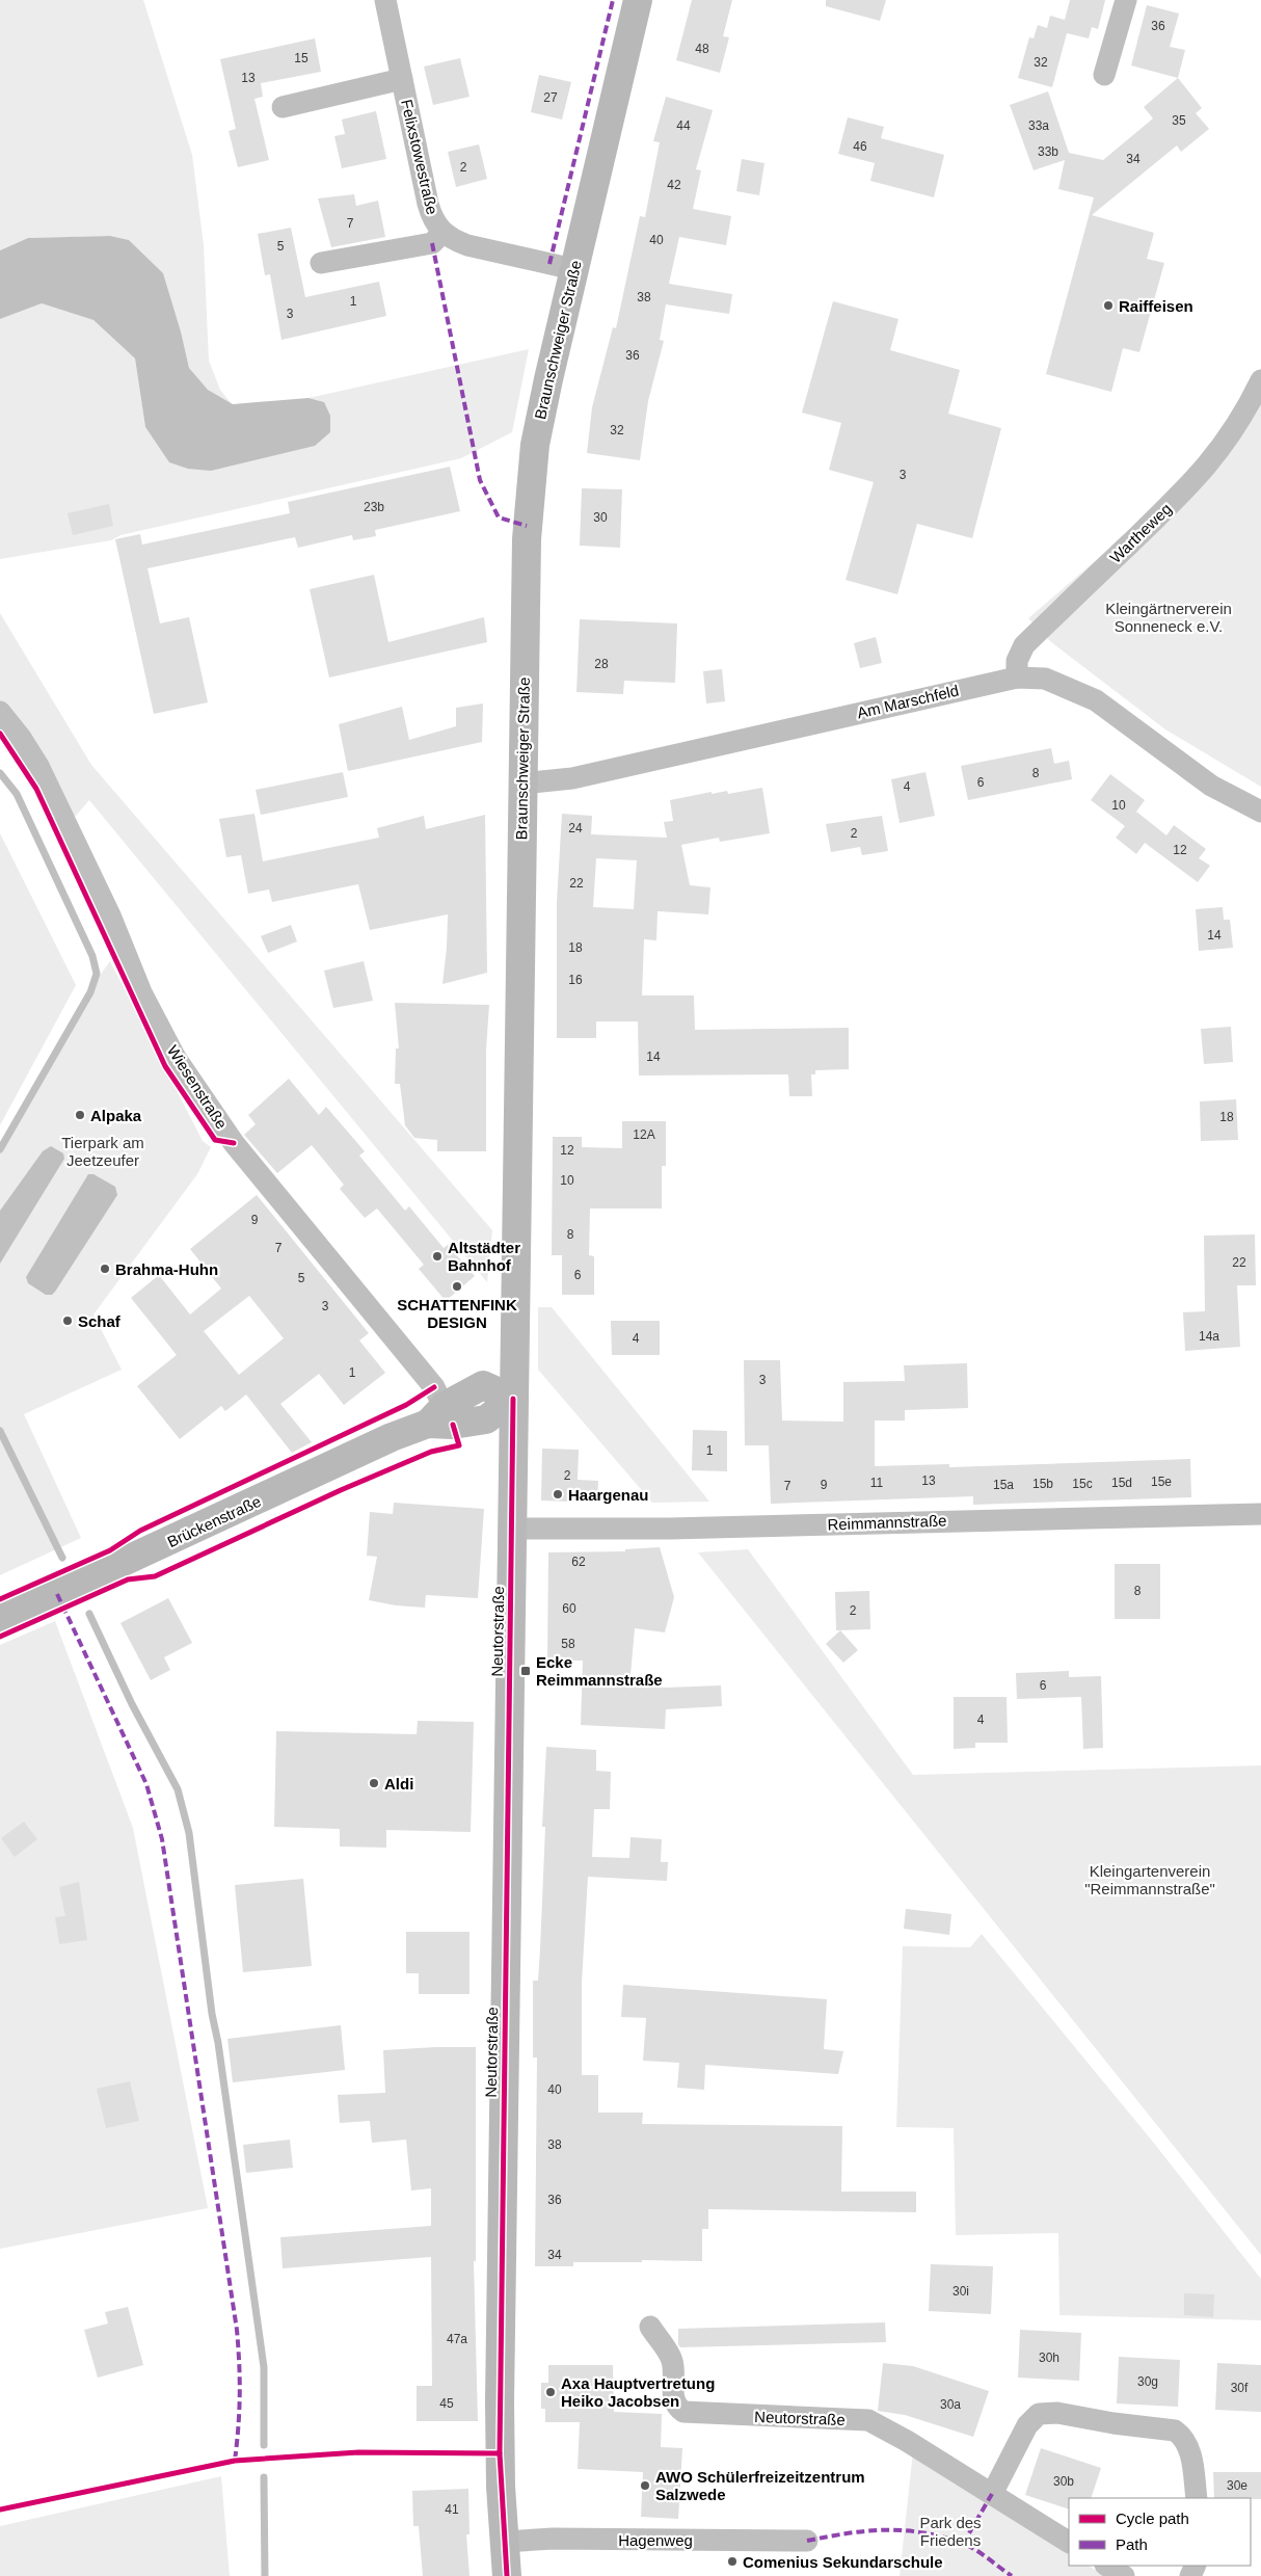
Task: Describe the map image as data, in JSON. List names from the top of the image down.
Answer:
{
  "streets": {
    "main road": ["Braunschweiger Straße", "Brückenstraße", "Neutorstraße"],
    "street": [
      "Felixstowestraße",
      "Wartheweg",
      "Am Marschfeld",
      "Wiesenstraße",
      "Reimmannstraße",
      "Hagenweg"
    ]
  },
  "crossings": [
    ["Felixstowestraße", "Braunschweiger Straße"],
    ["Braunschweiger Straße", "Am Marschfeld"],
    ["Braunschweiger Straße", "Brückenstraße"],
    ["Braunschweiger Straße", "Reimmannstraße"],
    ["Braunschweiger Straße", "Neutorstraße"],
    ["Wartheweg", "Am Marschfeld"],
    ["Wiesenstraße", "Brückenstraße"],
    ["Reimmannstraße", "Neutorstraße"],
    ["Neutorstraße", "Hagenweg"]
  ],
  "parks": [
    "Kleingärtnerverein Sonneneck e.V.",
    "Tierpark am Jeetzeufer",
    "Kleingartenverein \"Reimmannstraße\"",
    "Park des Friedens"
  ],
  "places": {
    "other": [
      "Raiffeisen",
      "Alpaka",
      "Altstädter Bahnhof",
      "Brahma-Huhn",
      "SCHATTENFINK DESIGN",
      "Schaf",
      "Haargenau",
      "Aldi",
      "Axa Hauptvertretung Heiko Jacobsen",
      "AWO Schülerfreizeitzentrum Salzwede",
      "Comenius Sekundarschule"
    ],
    "transit": ["Ecke Reimmannstraße"]
  },
  "house_numbers": [
    "36",
    "48",
    "15",
    "32",
    "13",
    "27",
    "35",
    "44",
    "33a",
    "46",
    "33b",
    "34",
    "2",
    "42",
    "7",
    "40",
    "5",
    "38",
    "1",
    "3",
    "36",
    "32",
    "3",
    "23b",
    "30",
    "28",
    "8",
    "6",
    "4",
    "10",
    "24",
    "2",
    "12",
    "22",
    "14",
    "18",
    "16",
    "14",
    "18",
    "12A",
    "12",
    "10",
    "9",
    "8",
    "7",
    "22",
    "6",
    "5",
    "3",
    "14a",
    "4",
    "1",
    "3",
    "1",
    "2",
    "13",
    "15e",
    "11",
    "15d",
    "15b",
    "15c",
    "9",
    "15a",
    "7",
    "62",
    "8",
    "60",
    "2",
    "58",
    "6",
    "4",
    "40",
    "38",
    "36",
    "34",
    "30i",
    "47a",
    "30h",
    "30g",
    "30f",
    "45",
    "30a",
    "30b",
    "30e",
    "41"
  ],
  "legend": ["Cycle path", "Path"]
}
